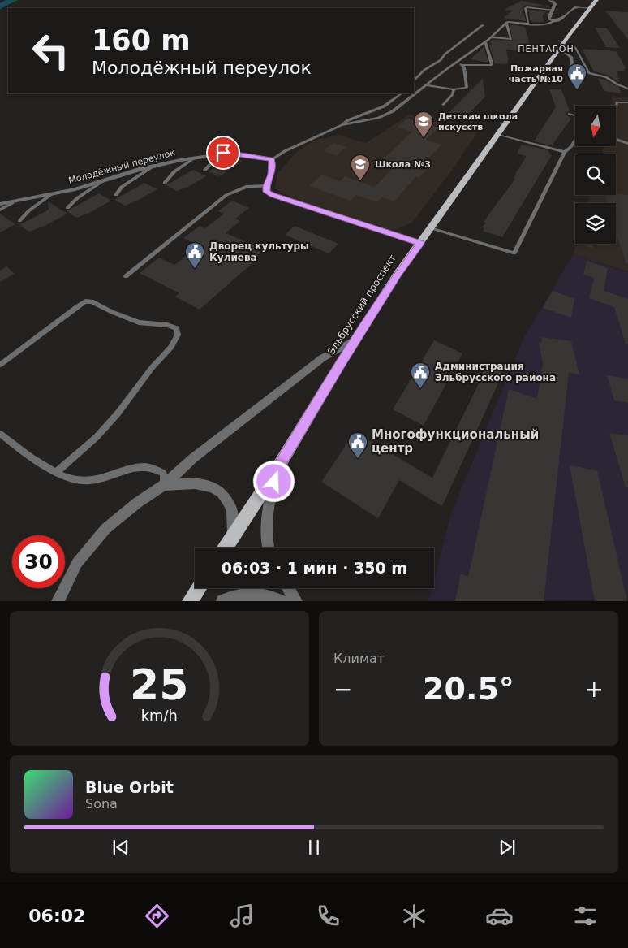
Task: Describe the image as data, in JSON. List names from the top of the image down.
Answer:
{
  "streets": {
    "main road": ["Эльбрусский проспект"],
    "street": ["Молодёжный переулок"]
  },
  "districts": ["ПЕНТАГОН"],
  "places": {
    "public building": [
      "Пожарная часть №10",
      "Дворец культуры Кулиева",
      "Администрация Эльбрусского района",
      "Многофункциональный центр"
    ],
    "school or university": ["Детская школа искусств", "Школа №3"]
  },
  "north": "bottom",
  "page": {
    "turn": ["160 m", "Молодёжный переулок"],
    "limit": "30",
    "trip": "06:03 · 1 мин · 350 m",
    "tile": "Климат",
    "heat": ["−", "20.5°", "+"],
    "song": ["Blue Orbit", "Sona"],
    "tabs": "06:02",
    "gauge": ["25", "km/h"]
  }
}
